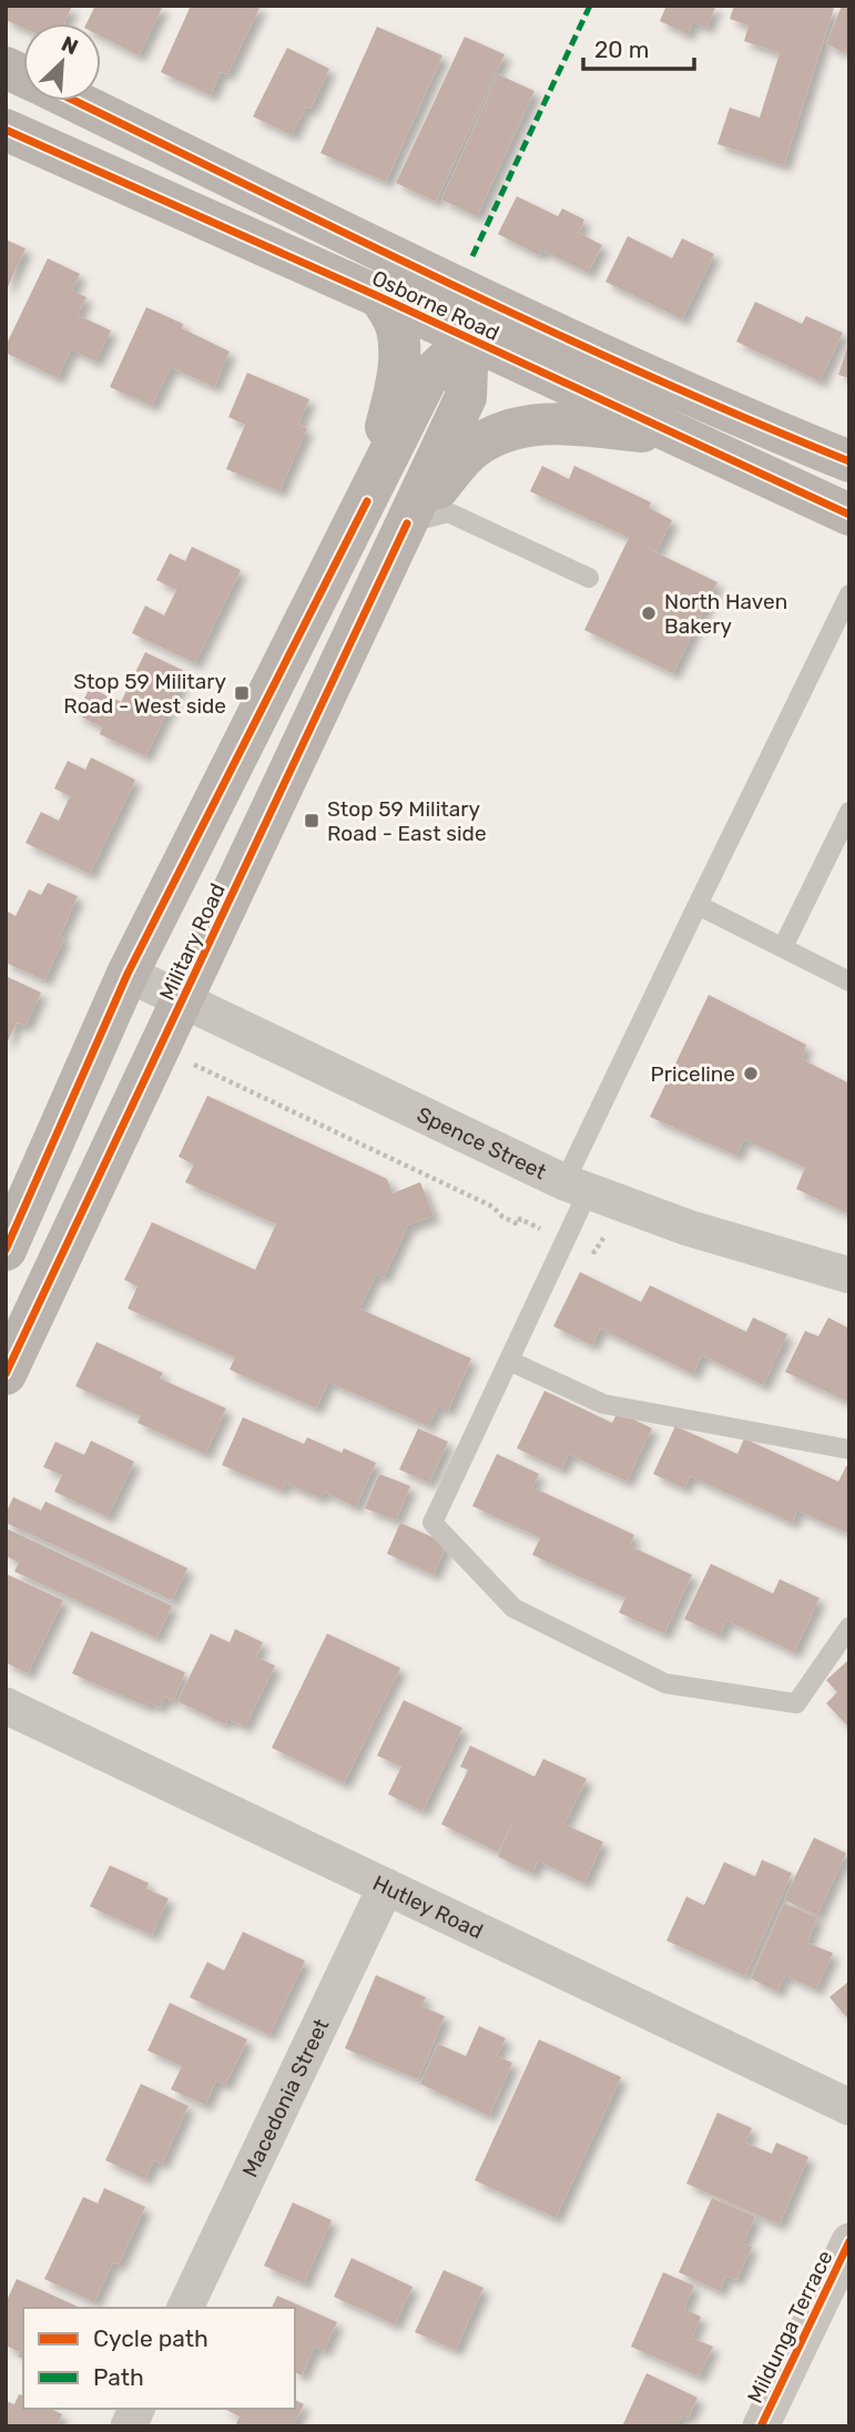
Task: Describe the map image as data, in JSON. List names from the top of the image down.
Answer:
{
  "streets": {
    "street": [
      "Osborne Road",
      "Military Road",
      "Spence Street",
      "Hutley Road",
      "Macedonia Street",
      "Mildunga Terrace"
    ]
  },
  "crossings": [
    ["Osborne Road", "Military Road"],
    ["Military Road", "Spence Street"],
    ["Hutley Road", "Macedonia Street"]
  ],
  "places": {
    "other": ["North Haven Bakery", "Priceline"],
    "transit": ["Stop 59 Military Road - West side", "Stop 59 Military Road - East side"]
  },
  "legend": ["Cycle path", "Path"],
  "scale_bar": "20 m",
  "north": "top right"
}
